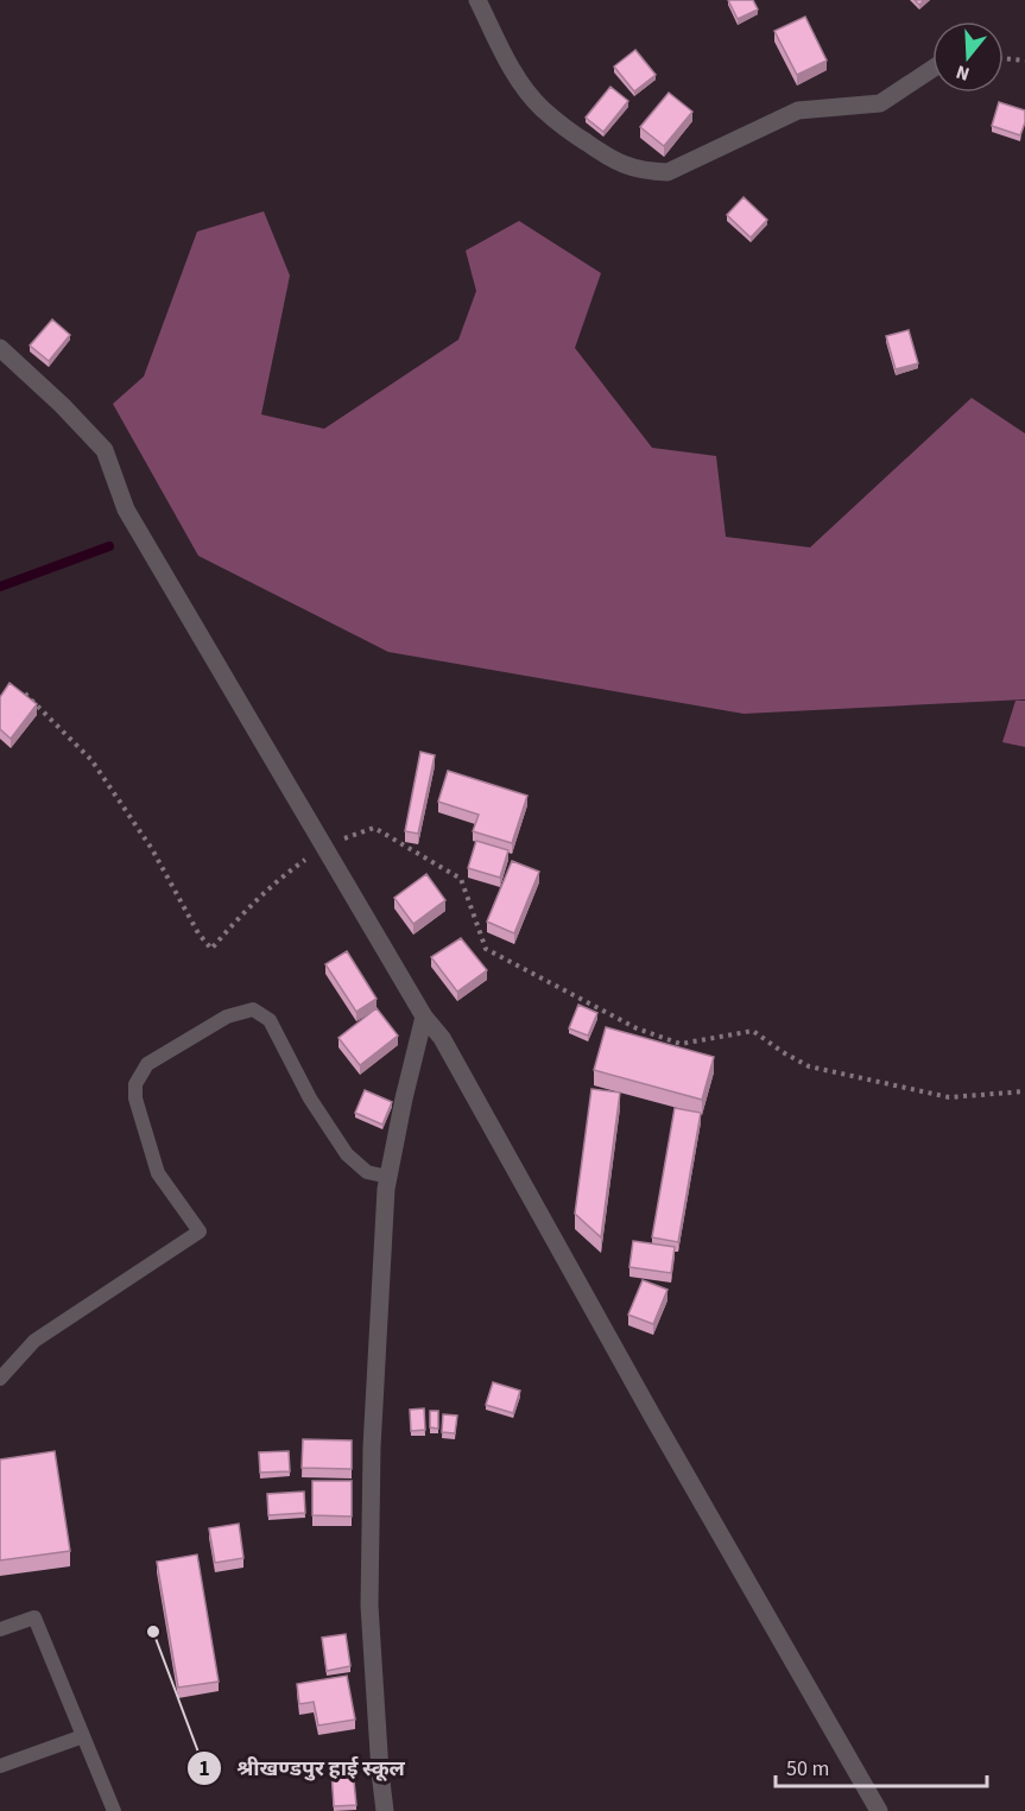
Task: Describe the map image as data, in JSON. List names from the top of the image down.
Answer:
{
  "places": ["श्रीखण्डपुर हाई स्कूल"],
  "scale_bar": "50 m",
  "north": "bottom"
}
